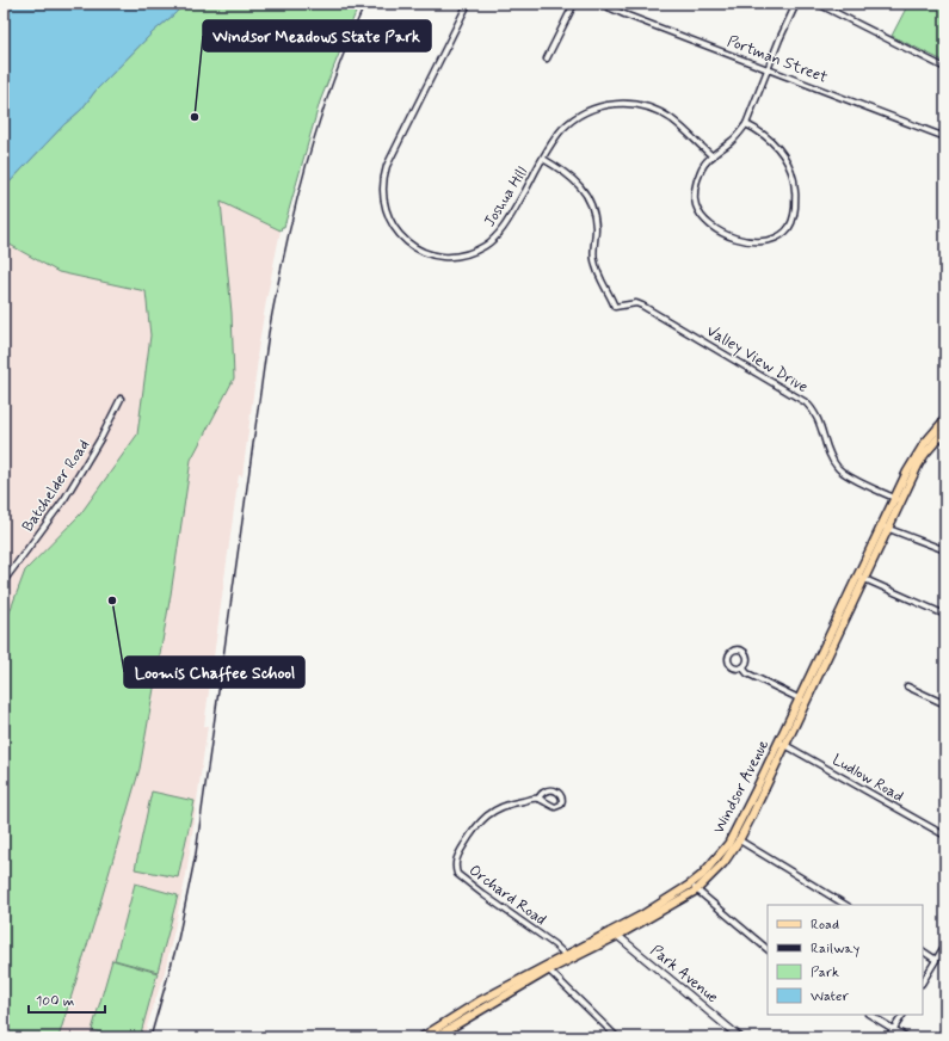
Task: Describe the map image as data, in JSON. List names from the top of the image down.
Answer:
{
  "streets": {
    "main road": ["Windsor Avenue", "Park Avenue"],
    "street": [
      "Portman Street",
      "Joshua Hill",
      "Valley View Drive",
      "Batchelder Road",
      "Ludlow Road",
      "Orchard Road"
    ]
  },
  "crossings": [
    ["Joshua Hill", "Valley View Drive"],
    ["Valley View Drive", "Windsor Avenue"],
    ["Ludlow Road", "Windsor Avenue"],
    ["Windsor Avenue", "Orchard Road"],
    ["Windsor Avenue", "Park Avenue"]
  ],
  "places": ["Windsor Meadows State Park", "Loomis Chaffee School"],
  "legend": [
    "Road",
    "Railway",
    "Park",
    "Water"
  ],
  "scale_bar": "100 m"
}
